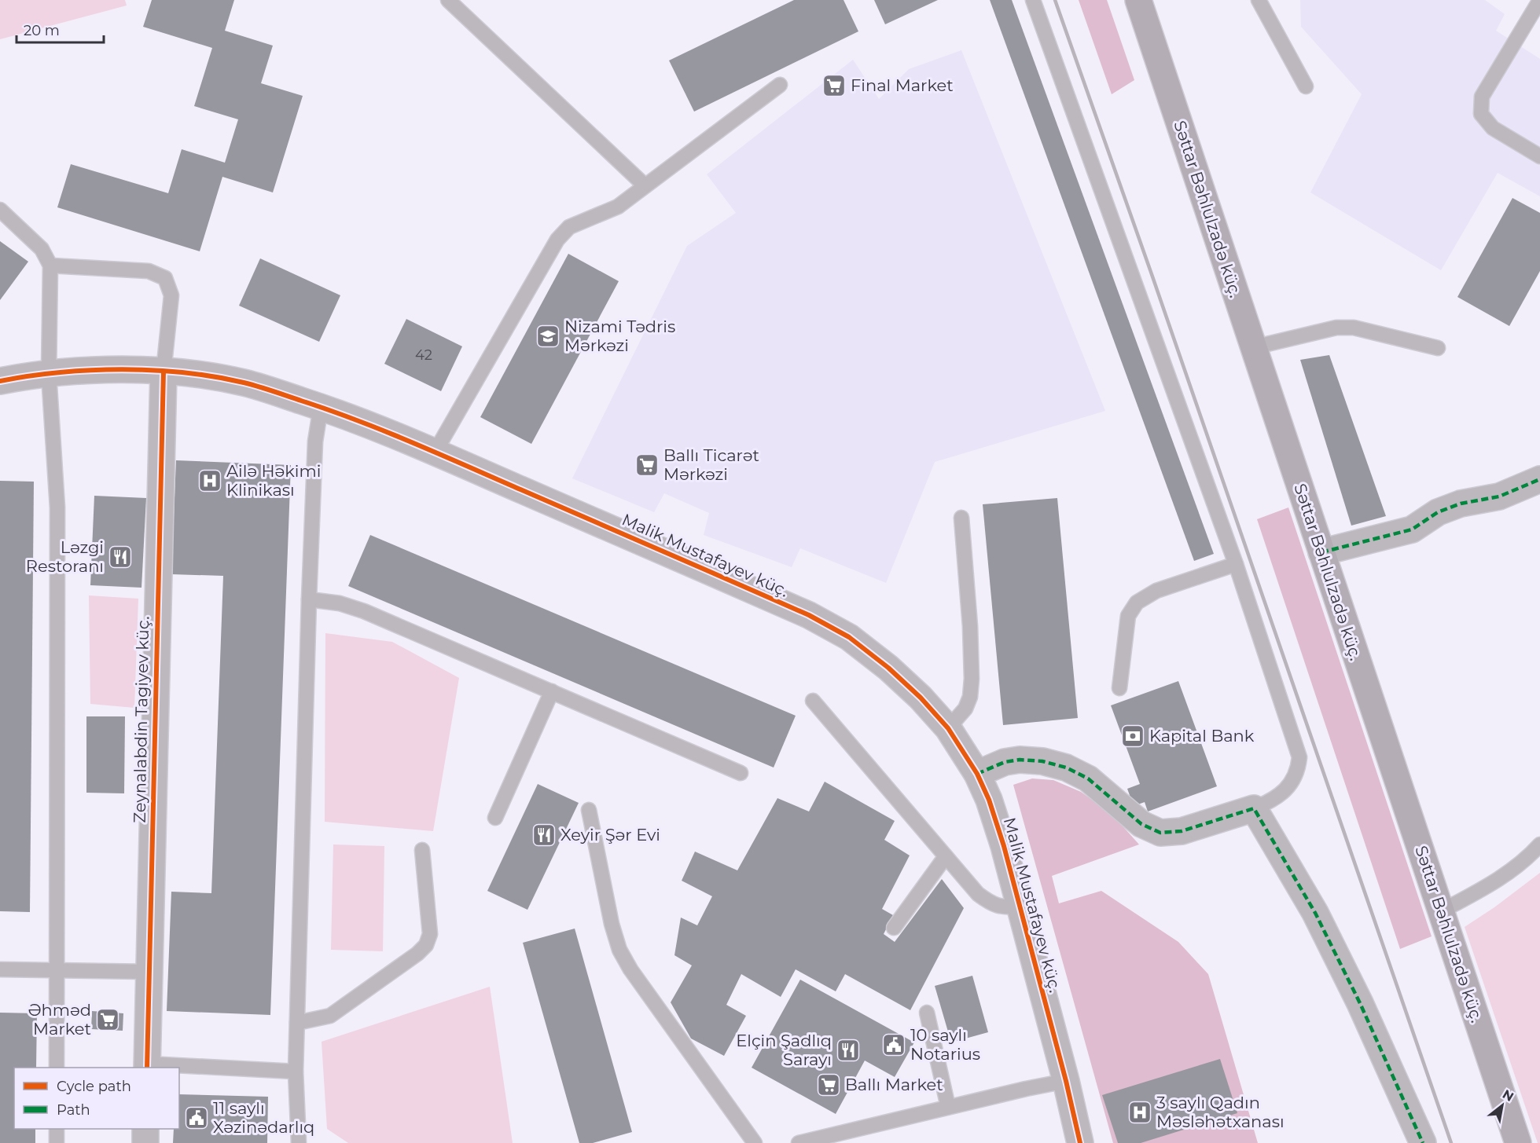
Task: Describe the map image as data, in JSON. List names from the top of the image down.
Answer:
{
  "streets": {
    "main road": ["Səttar Bəhlulzadə küç."],
    "street": ["Malik Mustafayev küç.", "Zeynalabdin Tagiyev küç."]
  },
  "crossings": [
    ["Malik Mustafayev küç.", "Zeynalabdin Tagiyev küç."]
  ],
  "places": {
    "supermarket": [
      "Final Market",
      "Ballı Ticarət Mərkəzi",
      "Əhməd Market",
      "Ballı Market"
    ],
    "school or university": ["Nizami Tədris Mərkəzi"],
    "hospital": ["Ailə Həkimi Klinikası", "3 saylı Qadın Məsləhətxanası"],
    "restaurant": ["Ləzgi Restoranı", "Xeyir Şər Evi", "Elçin Şadlıq Sarayı"],
    "bank": ["Kapital Bank"],
    "public building": ["10 saylı Notarius", "11 saylı Xəzinədarlıq"]
  },
  "house_numbers": ["42"],
  "legend": ["Cycle path", "Path"],
  "scale_bar": "20 m",
  "north": "top right"
}
